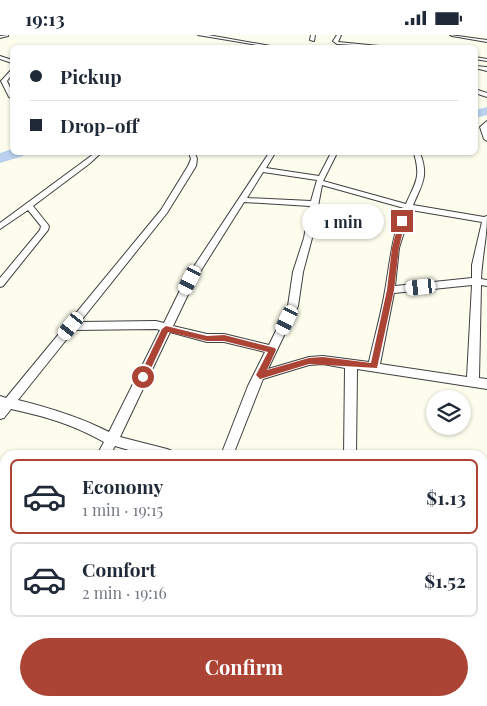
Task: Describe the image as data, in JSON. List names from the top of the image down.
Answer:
{
  "page": {
    "status": "19:13",
    "banner": ["Pickup", "Drop-off"],
    "bubble": "1 min",
    "list": [
      {
        "name": "Economy",
        "note": "1 min · 19:15",
        "value": "$1.13"
      },
      {
        "name": "Comfort",
        "note": "2 min · 19:16",
        "value": "$1.52"
      }
    ],
    "buttons": "Confirm"
  }
}
